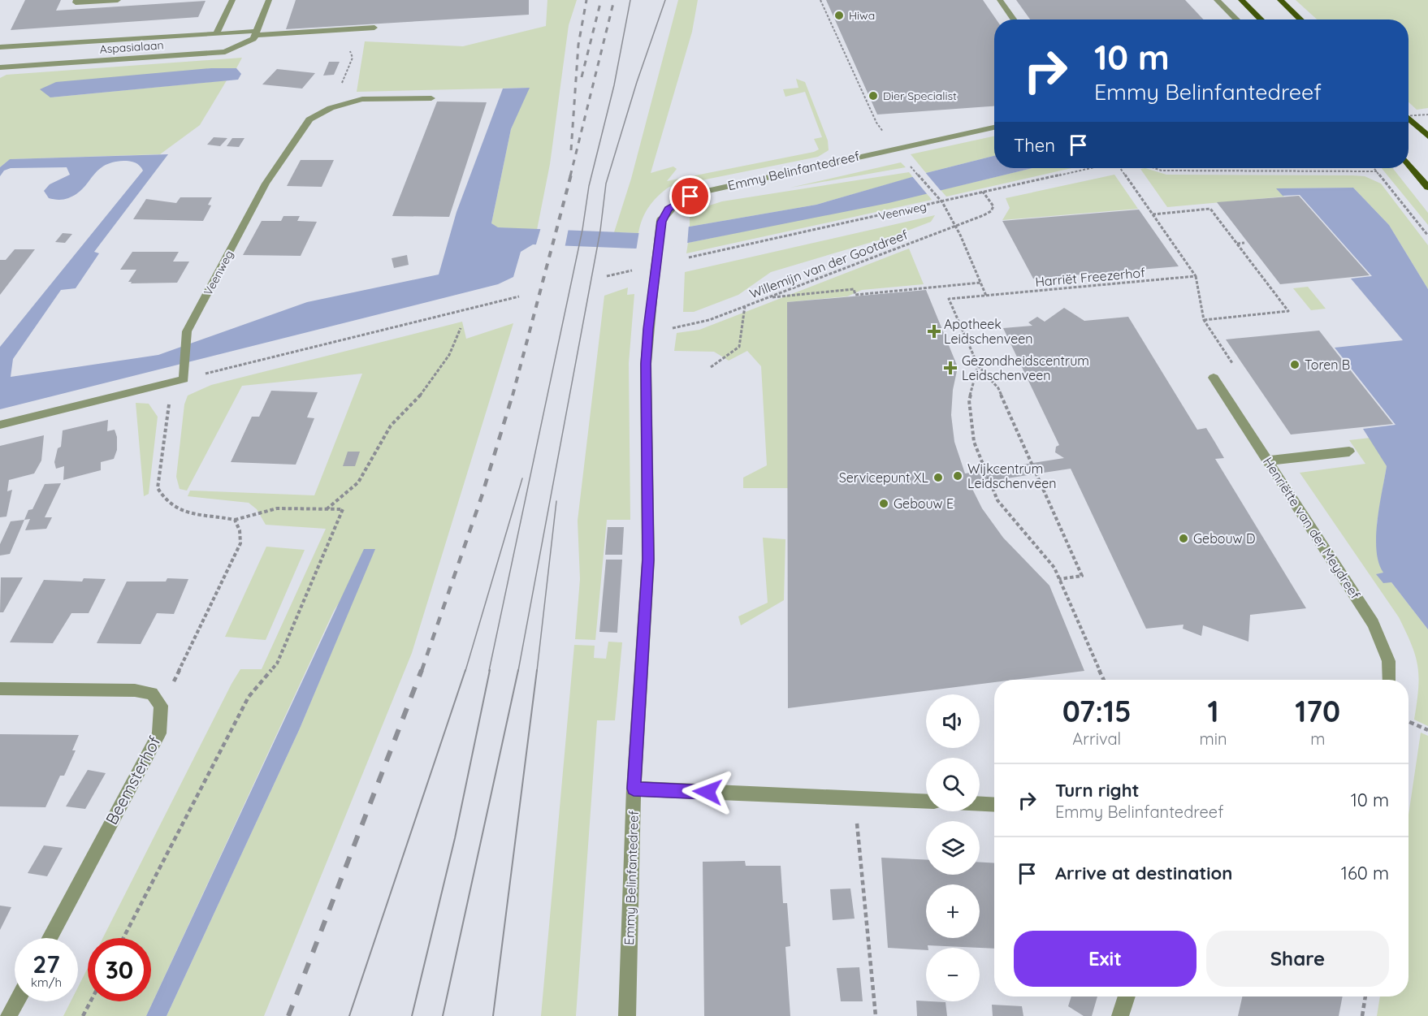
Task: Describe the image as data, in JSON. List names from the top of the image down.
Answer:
{
  "streets": {
    "street": [
      "Aspasialaan",
      "Emmy Belinfantedreef",
      "Veenweg",
      "Henriëtte van der Meydreef",
      "Beemsterhof"
    ],
    "path": ["Willemijn van der Gootdreef", "Harriët Freezerhof"]
  },
  "crossings": [
    ["Emmy Belinfantedreef", "Willemijn van der Gootdreef"],
    ["Veenweg", "Willemijn van der Gootdreef"]
  ],
  "places": {
    "other": [
      "Hiwa",
      "Dier Specialist",
      "Toren B",
      "Wijkcentrum Leidschenveen",
      "Servicepunt XL",
      "Gebouw E",
      "Gebouw D"
    ],
    "health": ["Apotheek Leidschenveen", "Gezondheidscentrum Leidschenveen"]
  },
  "page": {
    "turn": ["10 m", "Emmy Belinfantedreef"],
    "then": "Then",
    "eta": [
      "07:15",
      "Arrival",
      "1",
      "min",
      "170",
      "m"
    ],
    "map_buttons": ["+", "−"],
    "list": [
      {
        "name": "Turn right",
        "note": "Emmy Belinfantedreef",
        "value": "10 m"
      },
      {
        "name": "Arrive at destination",
        "value": "160 m"
      }
    ],
    "buttons": ["Exit", "Share"],
    "speed": "27 km/h",
    "limit": "30"
  }
}
